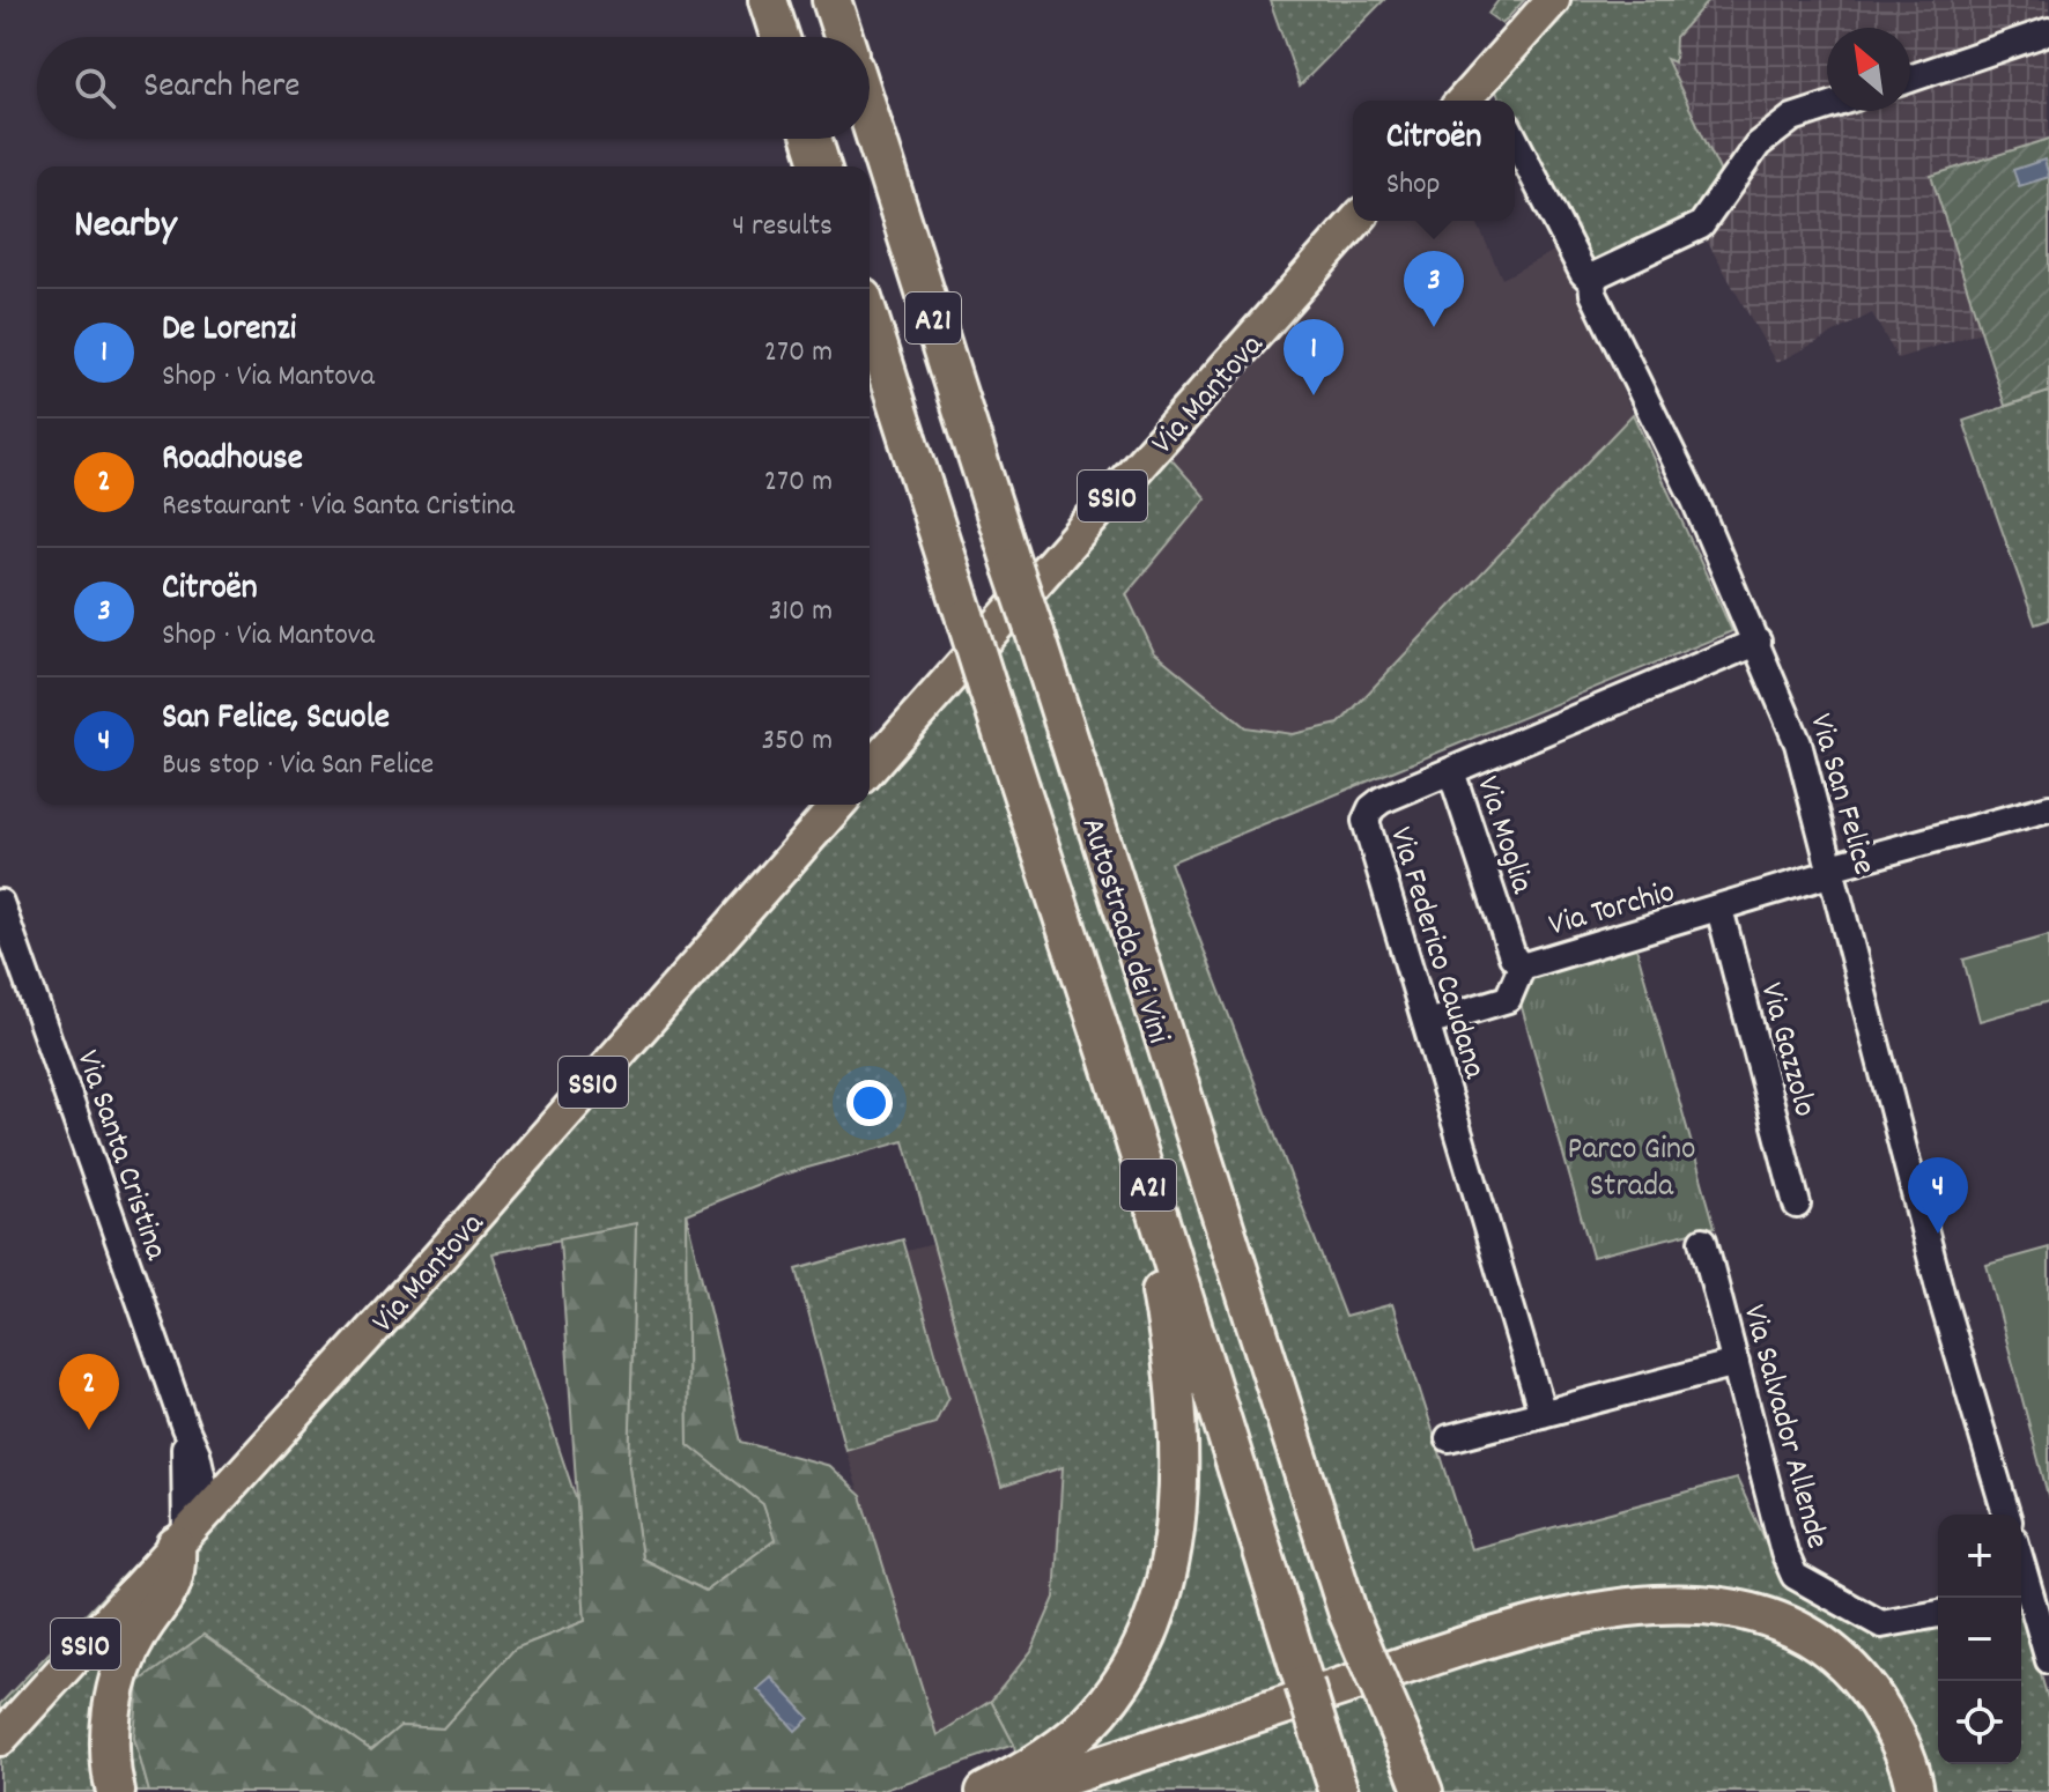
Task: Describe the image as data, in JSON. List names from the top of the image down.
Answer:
{
  "streets": {
    "highway": ["A21", "Autostrada dei Vini"],
    "main road": ["Via Mantova", "SS10"],
    "street": [
      "Via San Felice",
      "Via Moglia",
      "Via Torchio",
      "Via Federico Caudana",
      "Via Gazzolo",
      "Via Santa Cristina",
      "Via Salvador Allende"
    ]
  },
  "crossings": [
    ["Via Mantova", "Via Santa Cristina"],
    ["Via San Felice", "Via Torchio"],
    ["Via San Felice", "Via Federico Caudana"],
    ["Via Moglia", "Via Torchio"],
    ["Via Moglia", "Via Federico Caudana"],
    ["Via Torchio", "Via Federico Caudana"],
    ["Via Torchio", "Via Gazzolo"]
  ],
  "parks": ["Parco Gino Strada"],
  "north": "top left",
  "page": {
    "search": "Search here",
    "popup": ["Citroën", "Shop"],
    "heading": ["Nearby", "4 results"],
    "pins": [
      "3",
      "1",
      "4",
      "2"
    ],
    "list": [
      {
        "mark": "1",
        "name": "De Lorenzi",
        "note": "Shop · Via Mantova",
        "value": "270 m"
      },
      {
        "mark": "2",
        "name": "Roadhouse",
        "note": "Restaurant · Via Santa Cristina",
        "value": "270 m"
      },
      {
        "mark": "3",
        "name": "Citroën",
        "note": "Shop · Via Mantova",
        "value": "310 m"
      },
      {
        "mark": "4",
        "name": "San Felice, Scuole",
        "note": "Bus stop · Via San Felice",
        "value": "350 m"
      }
    ],
    "map_buttons": ["+", "−"]
  }
}
